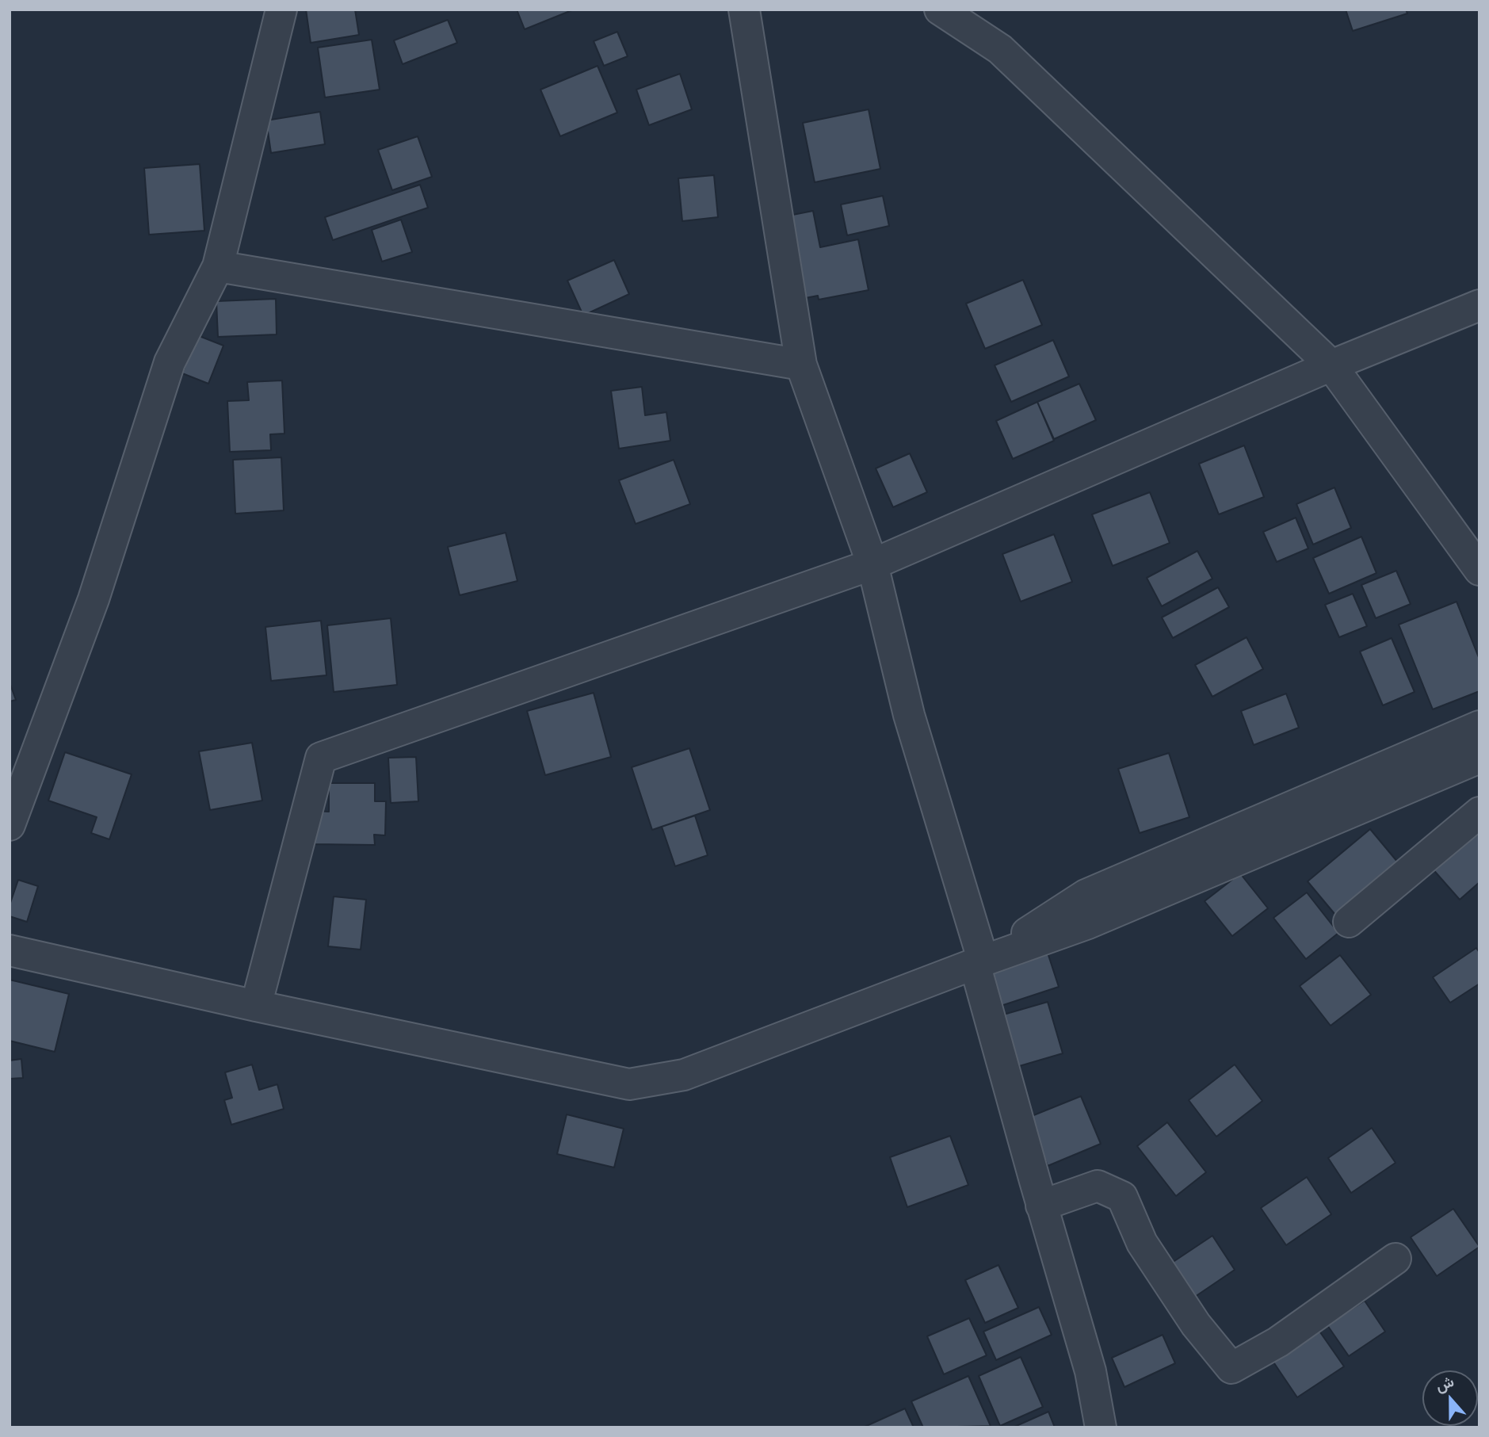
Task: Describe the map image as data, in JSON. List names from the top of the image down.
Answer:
{
  "north": "top"
}
